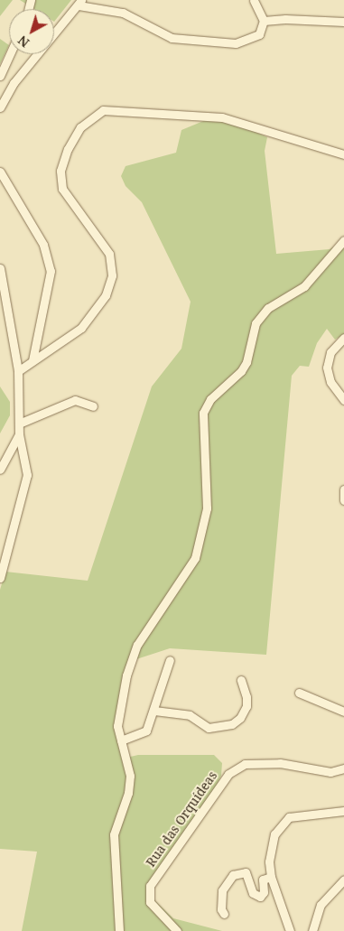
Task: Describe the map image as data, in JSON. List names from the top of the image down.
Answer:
{
  "streets": {
    "street": ["Rua das Orquídeas"]
  },
  "north": "bottom left"
}
